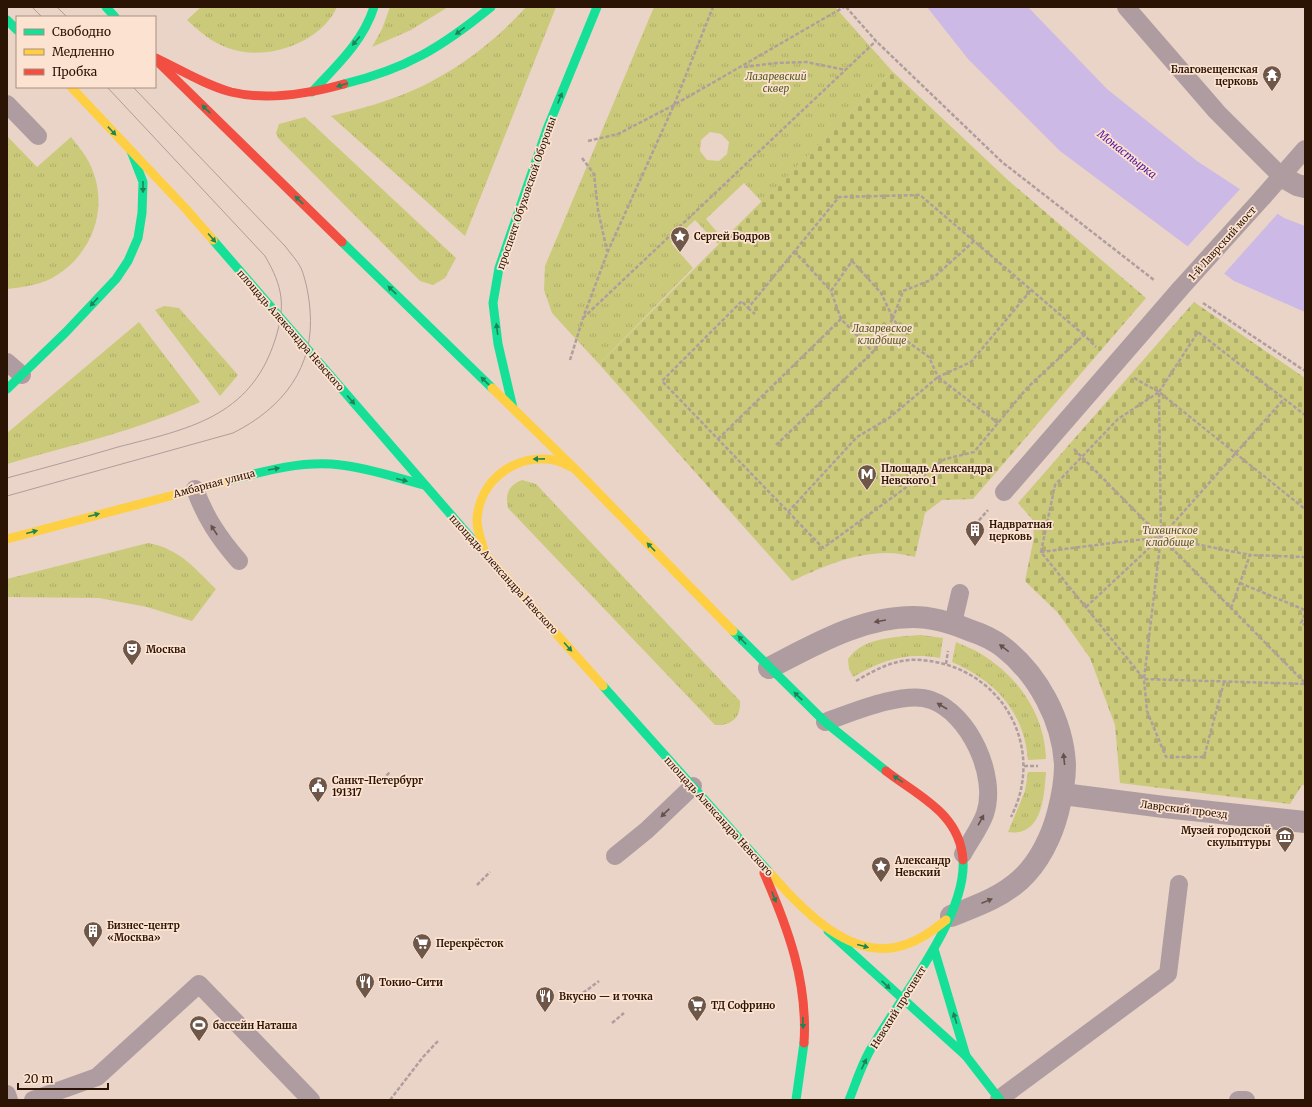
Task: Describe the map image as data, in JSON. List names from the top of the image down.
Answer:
{
  "streets": {
    "main road": [
      "проспект Обуховской Обороны",
      "площадь Александра Невского",
      "Амбарная улица",
      "Невский проспект"
    ],
    "street": ["Лаврский проезд"],
    "lane": ["1-й Лаврский мост"]
  },
  "crossings": [
    ["площадь Александра Невского", "Амбарная улица"],
    ["площадь Александра Невского", "Лаврский проезд"],
    ["площадь Александра Невского", "Невский проспект"]
  ],
  "one_way": ["проспект Обуховской Обороны", "Амбарная улица", "Невский проспект"],
  "water": ["Монастырка"],
  "parks": ["Лазаревский сквер", "Лазаревское кладбище", "Тихвинское кладбище"],
  "places": {
    "temple": ["Благовещенская церковь"],
    "place": ["Сергей Бодров", "Александр Невский"],
    "metro station": ["Площадь Александра Невского 1"],
    "building": ["Надвратная церковь", "Бизнес-центр «Москва»"],
    "theatre": ["Москва"],
    "public building": ["Санкт-Петербург 191317"],
    "museum": ["Музей городской скульптуры"],
    "supermarket": ["Перекрёсток", "ТД Софрино"],
    "restaurant": ["Токио-Сити", "Вкусно — и точка"],
    "sports": ["бассейн Наташа"]
  },
  "legend": ["Свободно", "Медленно", "Пробка"],
  "scale_bar": "20 m"
}
